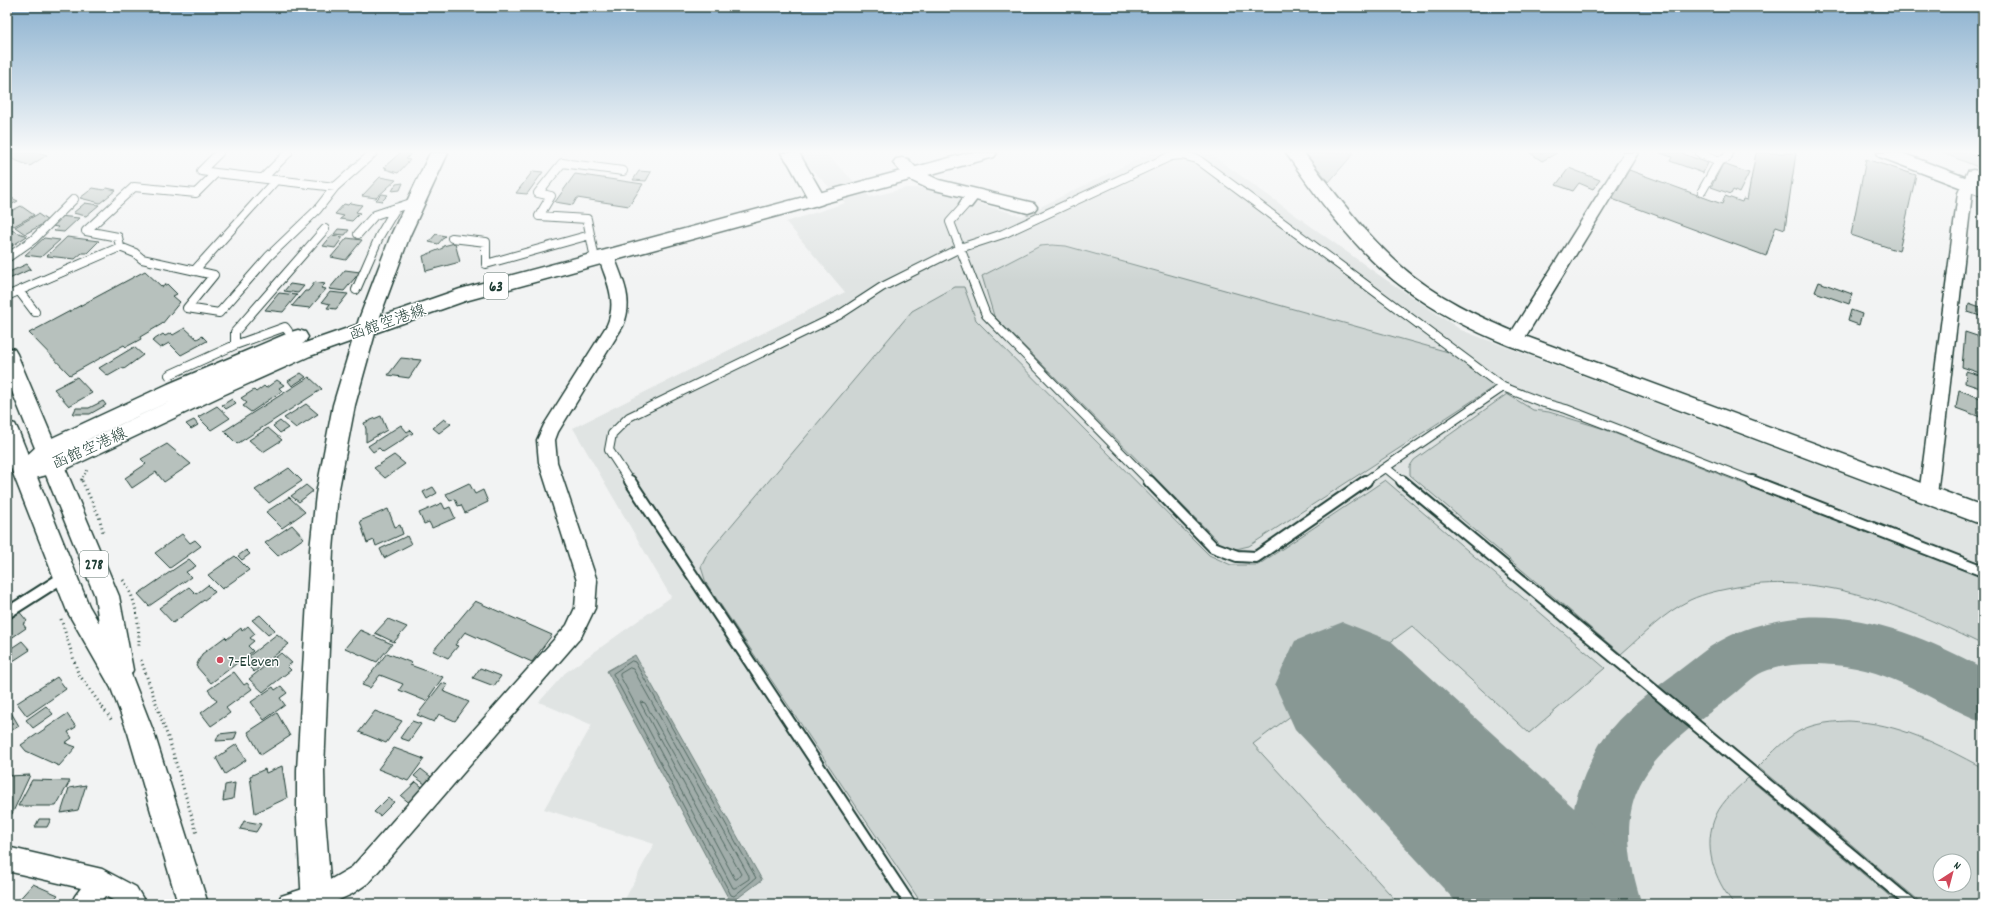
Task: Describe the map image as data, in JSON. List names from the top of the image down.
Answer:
{
  "streets": {
    "main road": ["63", "函館空港線", "278"]
  },
  "crossings": [
    ["函館空港線", "278"]
  ],
  "places": ["7-Eleven"],
  "north": "top right"
}
